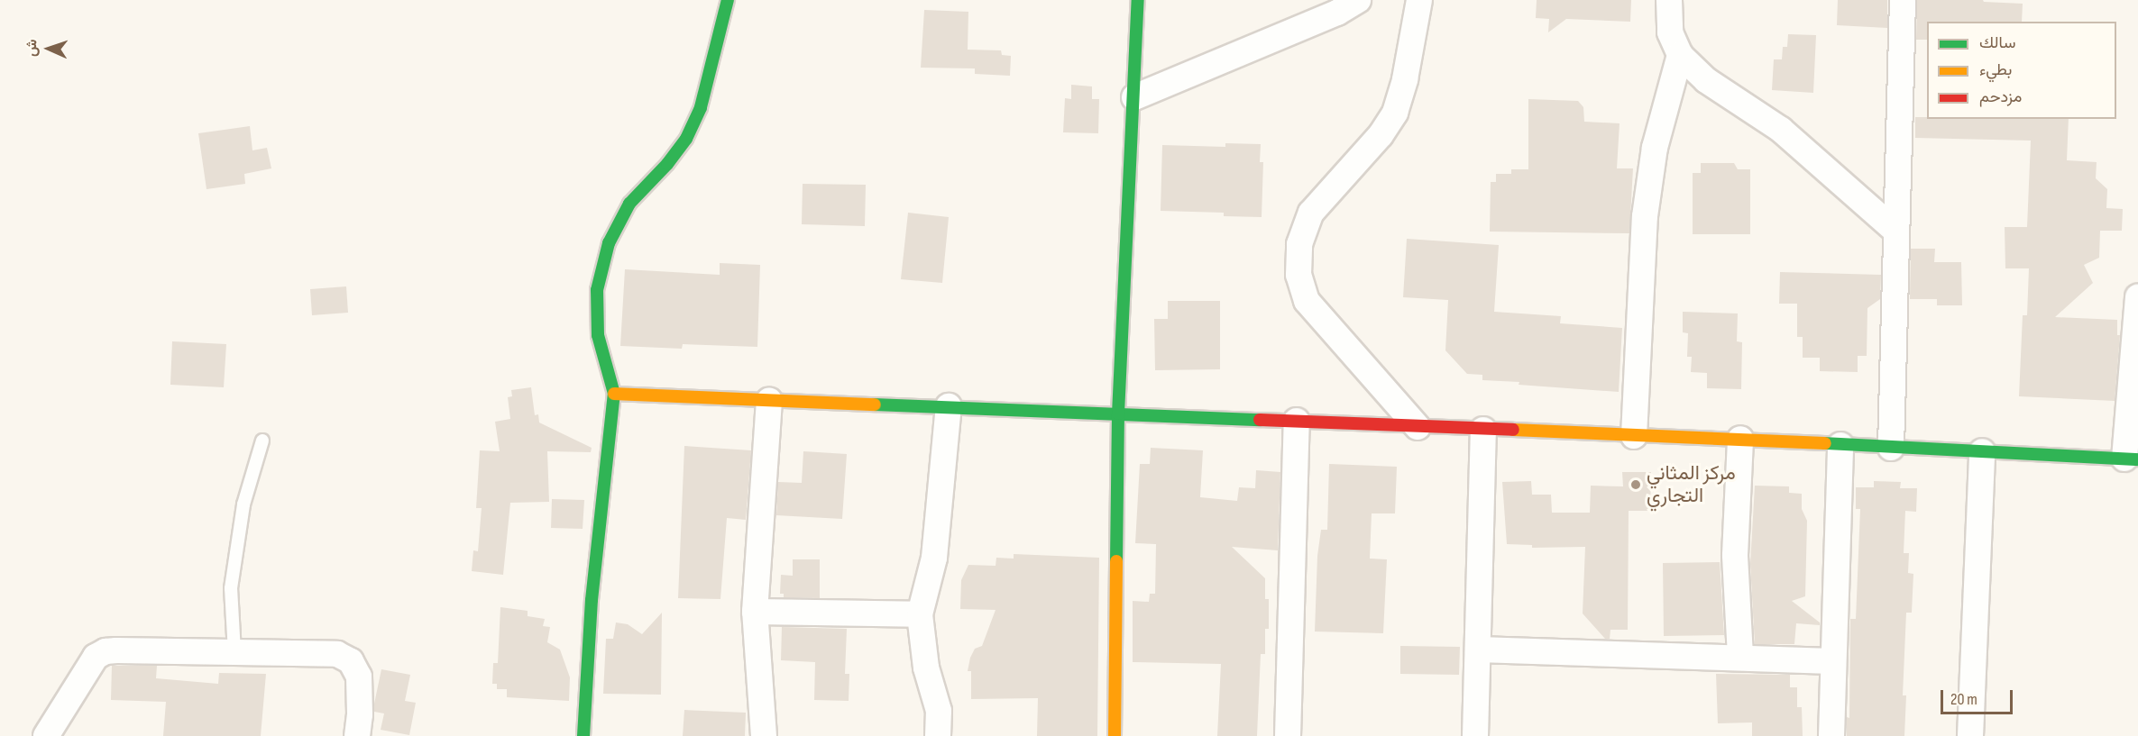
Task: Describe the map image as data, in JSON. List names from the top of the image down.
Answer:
{
  "places": ["مركز المثاني التجاري"],
  "legend": ["سالك", "بطيء", "مزدحم"],
  "scale_bar": "20 m",
  "north": "left"
}
